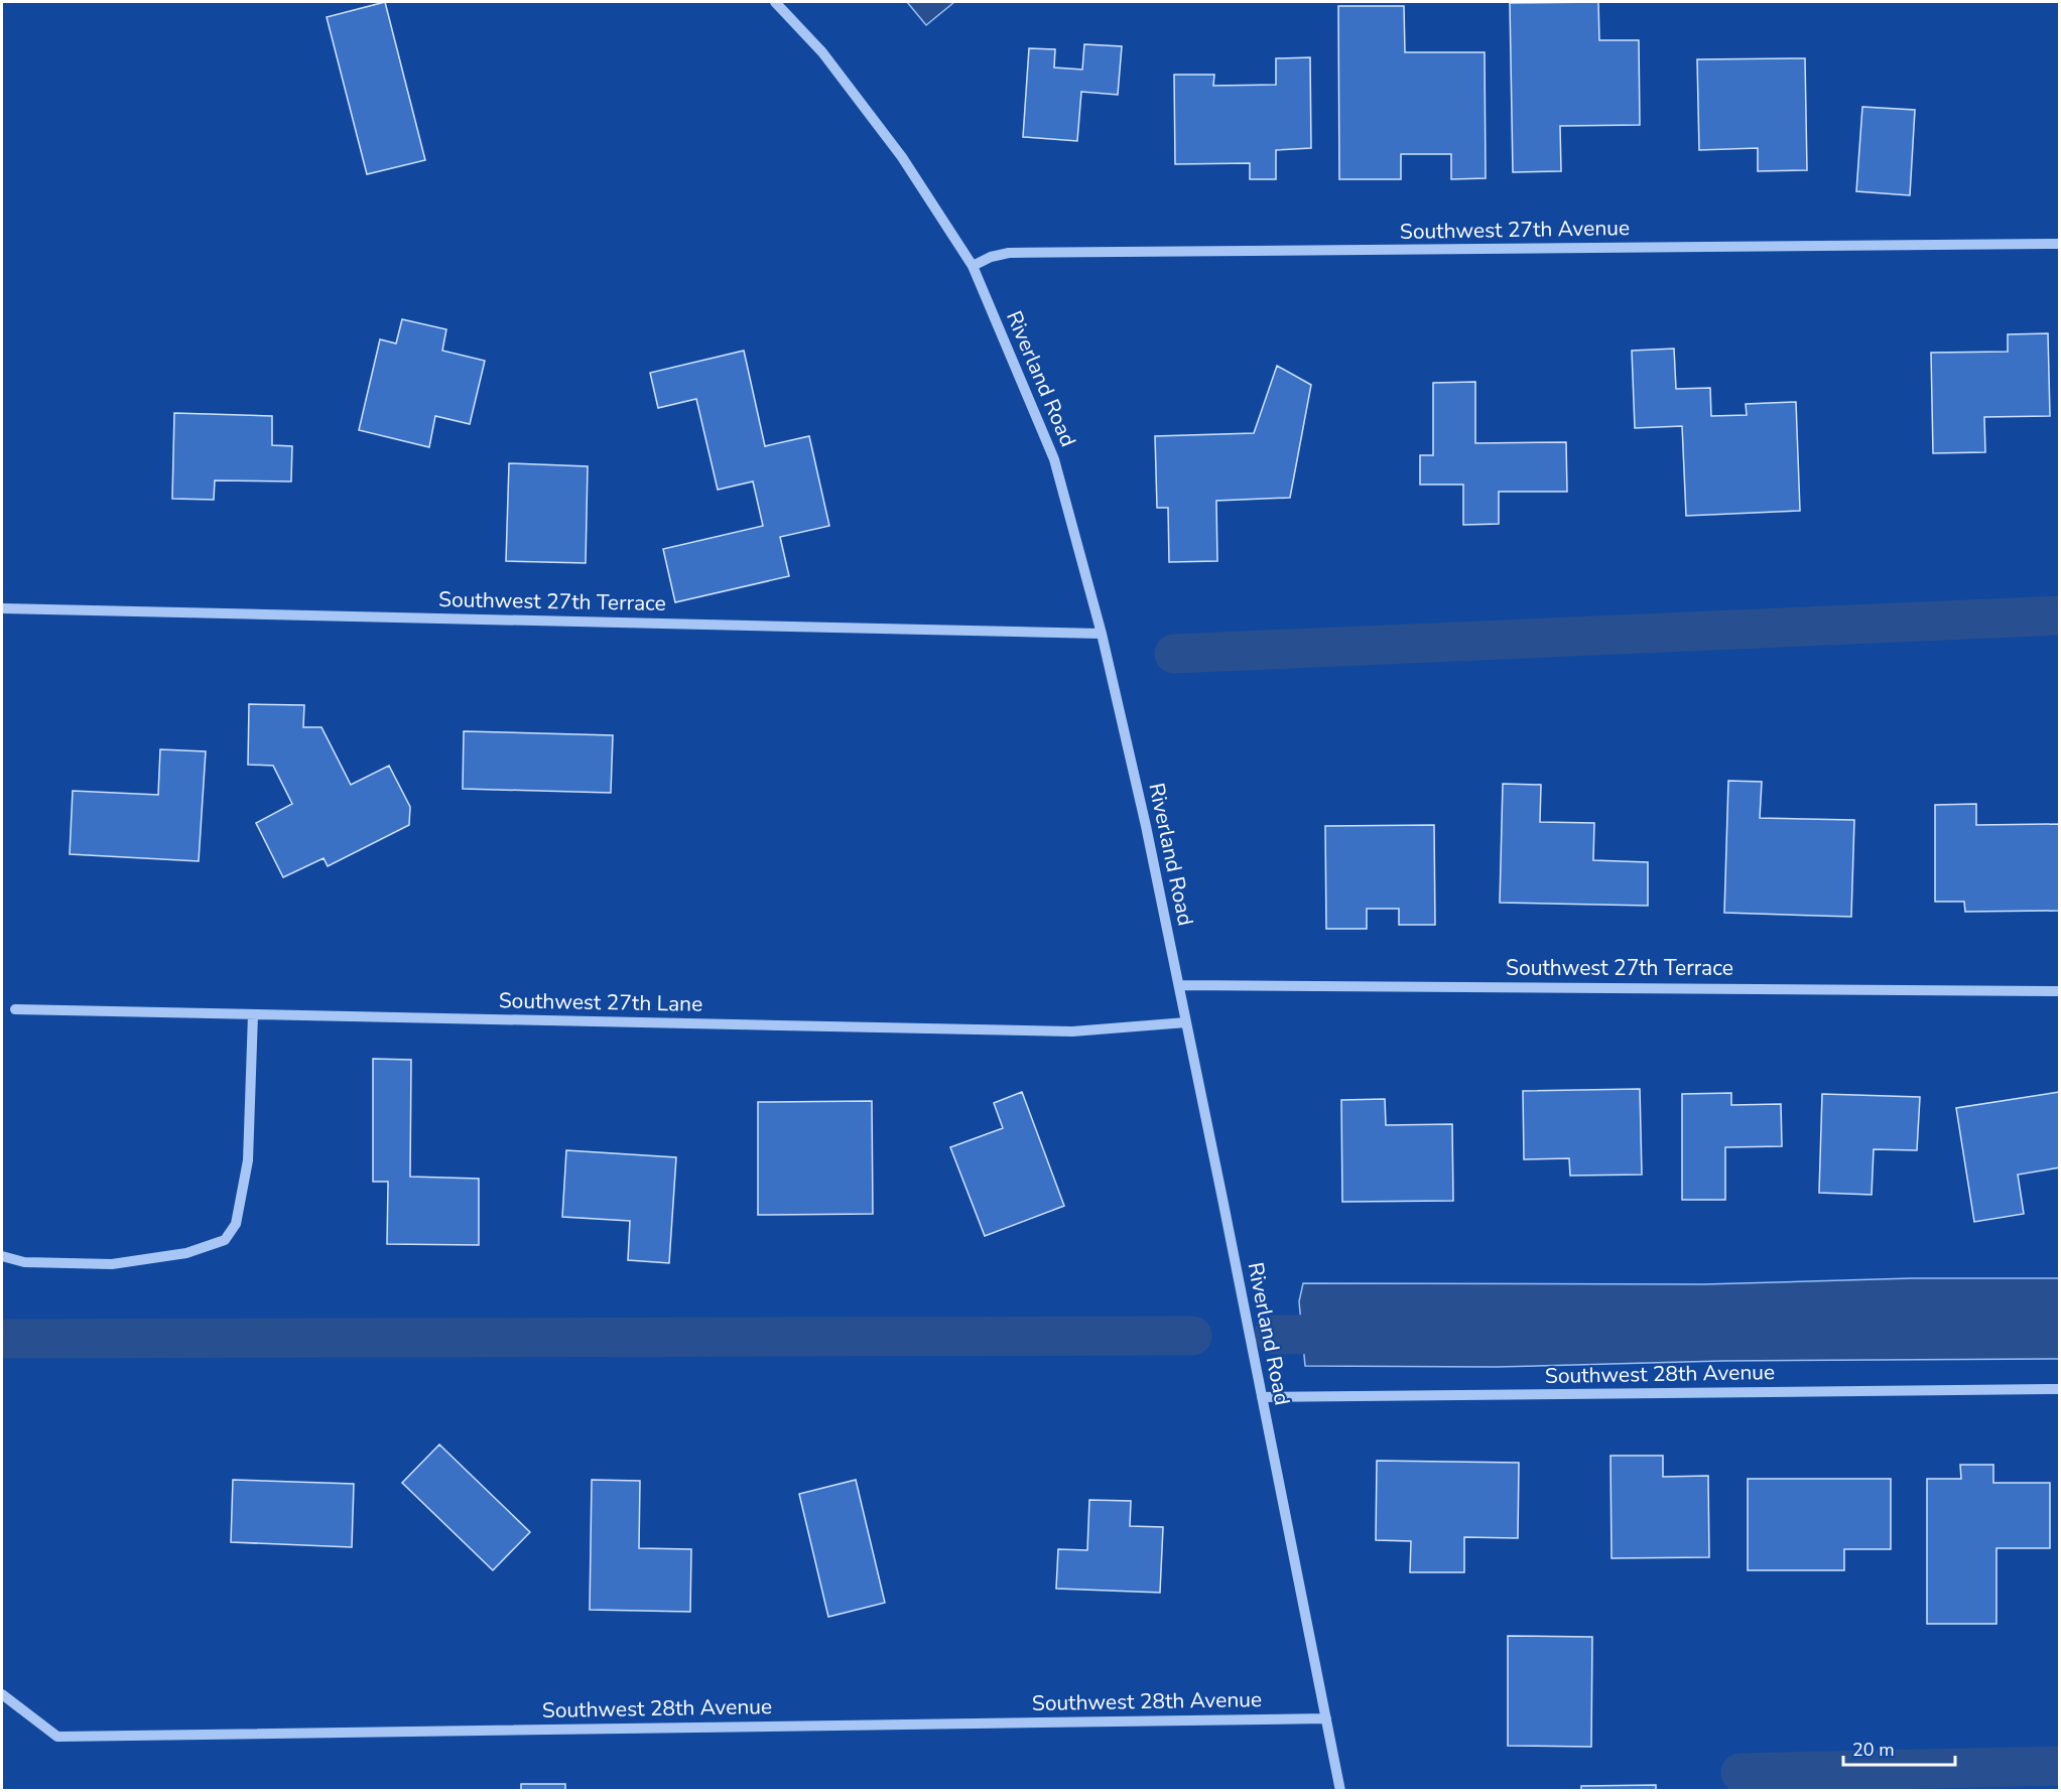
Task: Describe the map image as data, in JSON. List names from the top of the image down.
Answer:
{
  "streets": {
    "street": [
      "Southwest 27th Avenue",
      "Riverland Road",
      "Southwest 27th Terrace",
      "Southwest 27th Lane",
      "Southwest 28th Avenue"
    ]
  },
  "crossings": [
    ["Southwest 27th Avenue", "Riverland Road"],
    ["Riverland Road", "Southwest 27th Terrace"],
    ["Riverland Road", "Southwest 27th Lane"],
    ["Riverland Road", "Southwest 28th Avenue"]
  ],
  "scale_bar": "20 m"
}
